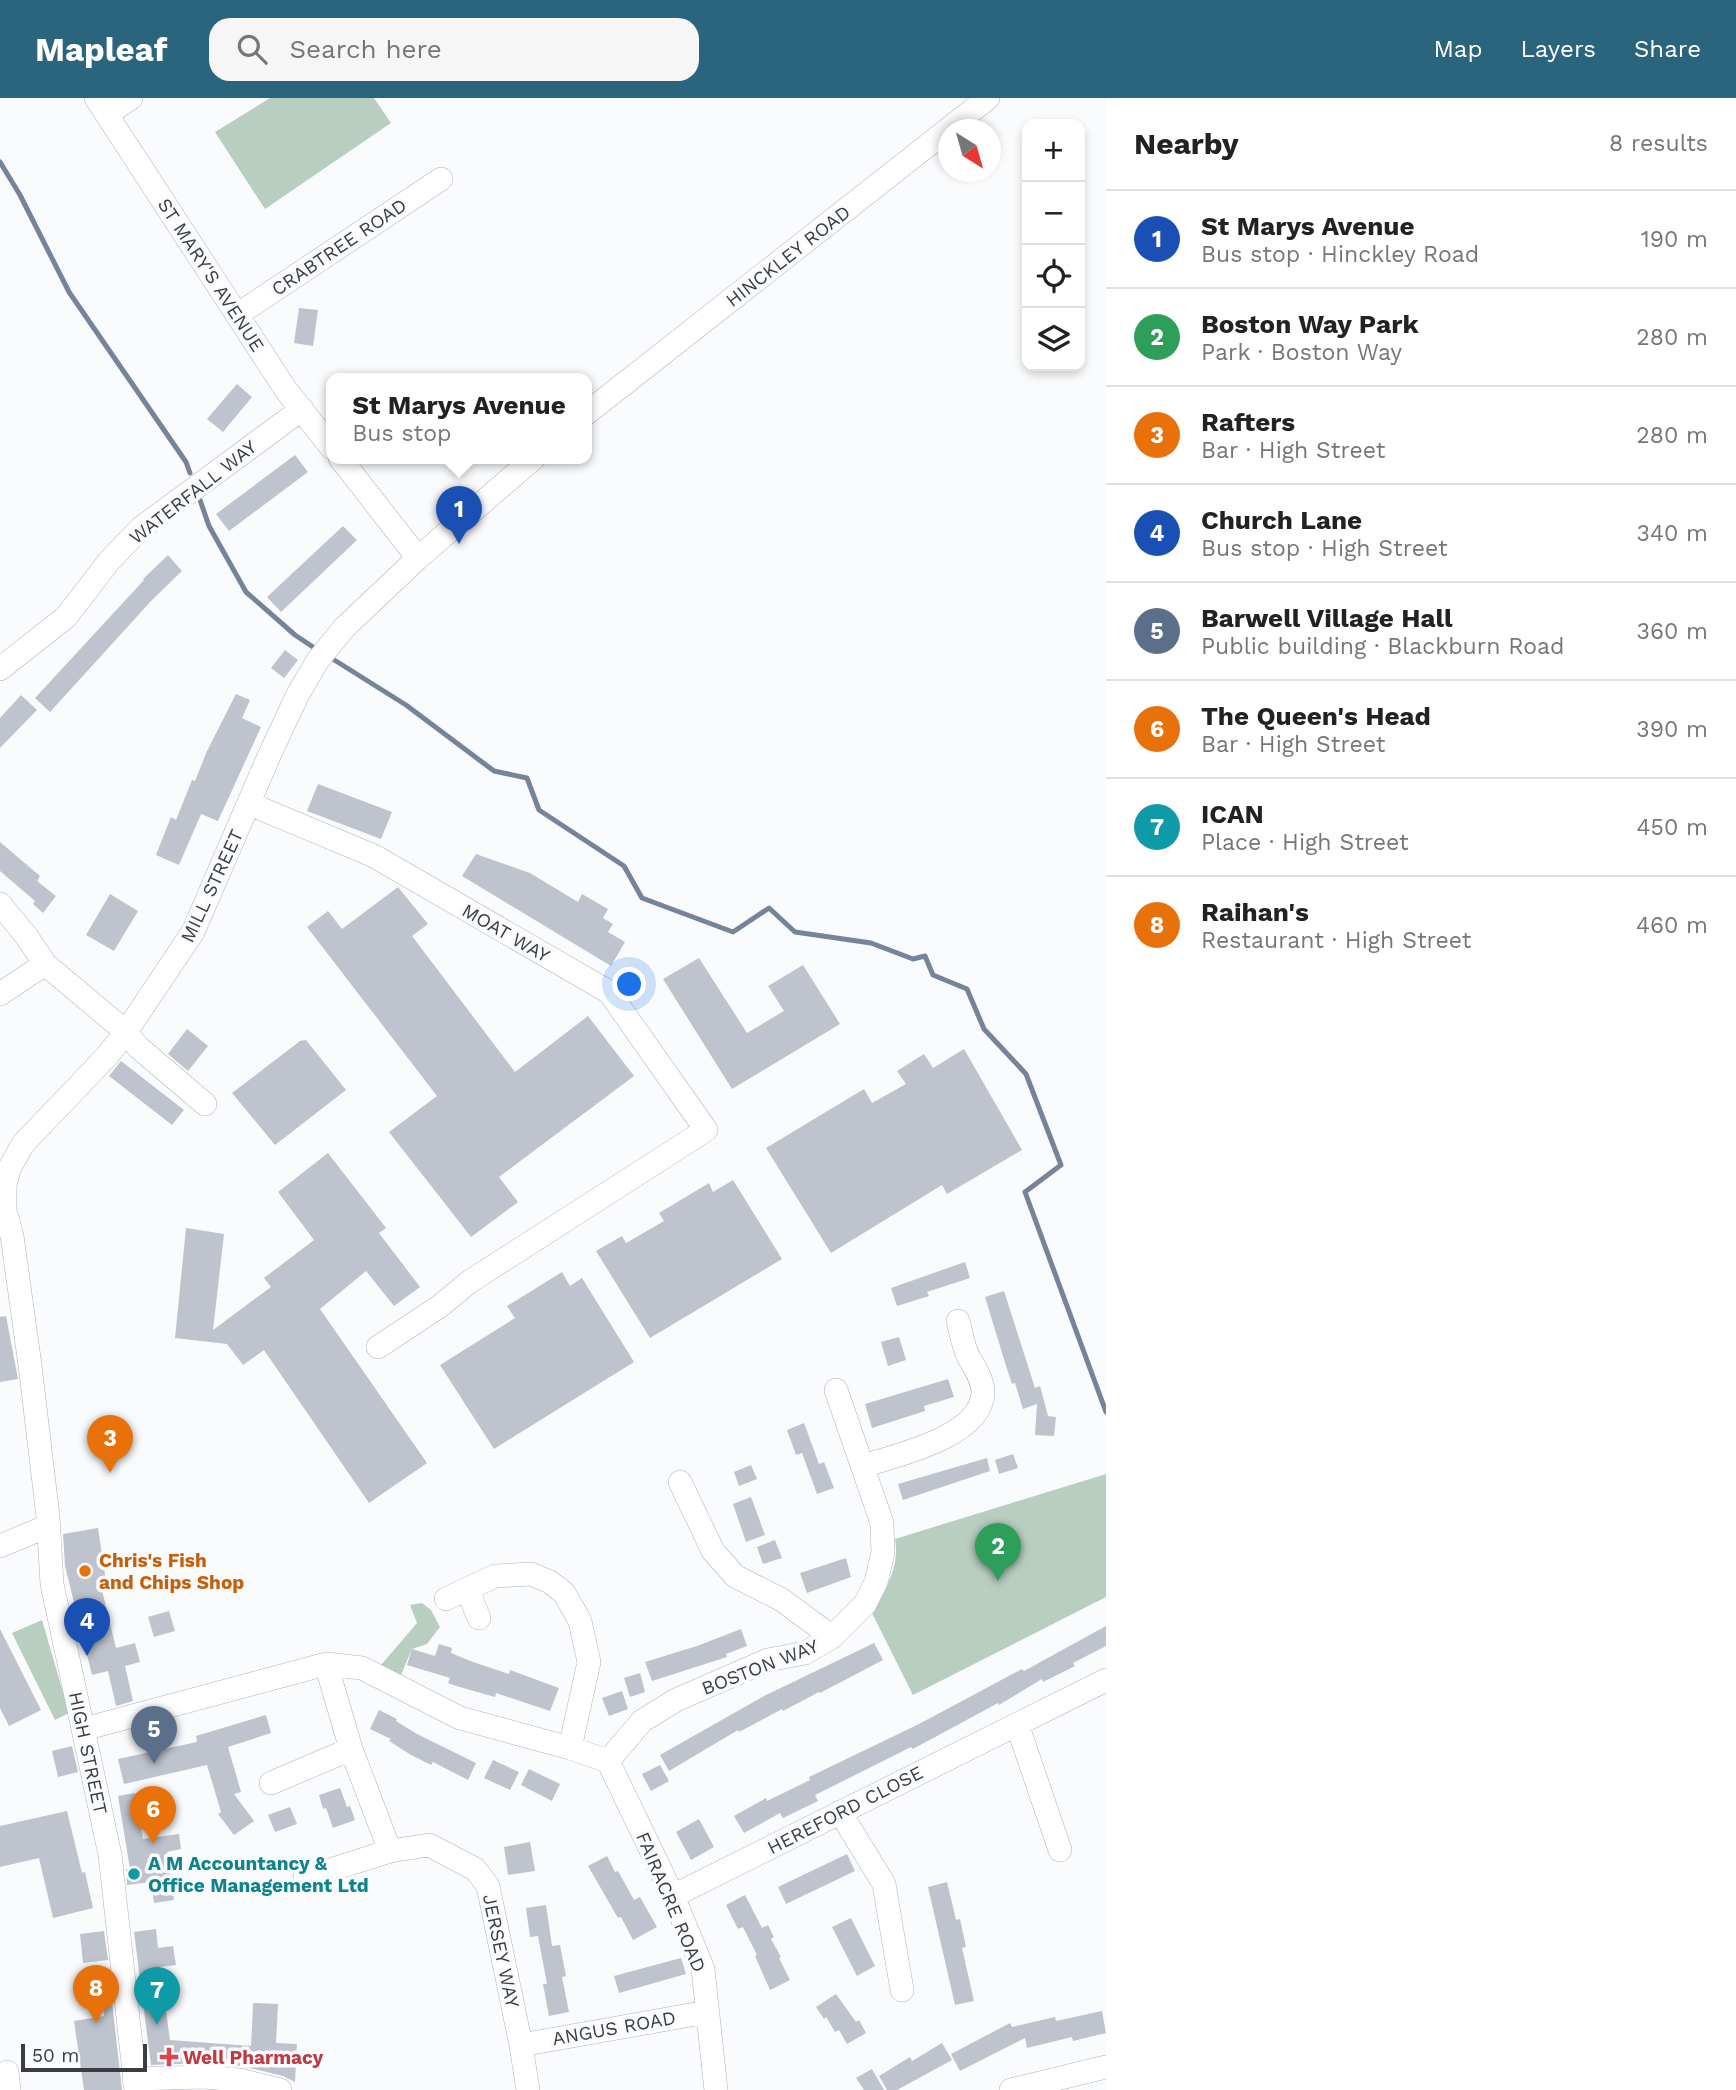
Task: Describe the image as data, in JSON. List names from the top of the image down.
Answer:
{
  "streets": {
    "street": [
      "CRABTREE ROAD",
      "HINCKLEY ROAD",
      "ST MARY'S AVENUE",
      "WATERFALL WAY",
      "MILL STREET",
      "MOAT WAY",
      "BOSTON WAY",
      "HIGH STREET",
      "HEREFORD CLOSE",
      "FAIRACRE ROAD",
      "JERSEY WAY",
      "ANGUS ROAD"
    ]
  },
  "crossings": [
    ["CRABTREE ROAD", "ST MARY'S AVENUE"],
    ["ST MARY'S AVENUE", "WATERFALL WAY"],
    ["MILL STREET", "MOAT WAY"],
    ["MILL STREET", "HIGH STREET"],
    ["BOSTON WAY", "FAIRACRE ROAD"],
    ["HEREFORD CLOSE", "FAIRACRE ROAD"],
    ["FAIRACRE ROAD", "ANGUS ROAD"],
    ["JERSEY WAY", "ANGUS ROAD"]
  ],
  "places": {
    "other": ["Chris's Fish and Chips Shop", "A M Accountancy & Office Management Ltd"],
    "health": ["Well Pharmacy"]
  },
  "scale_bar": "50 m",
  "north": "bottom right",
  "page": {
    "header": "Mapleaf",
    "search": "Search here",
    "nav": ["Map", "Layers", "Share"],
    "heading": ["Nearby", "8 results"],
    "map_buttons": ["+", "−"],
    "list": [
      {
        "mark": "1",
        "name": "St Marys Avenue",
        "note": "Bus stop · Hinckley Road",
        "value": "190 m"
      },
      {
        "mark": "2",
        "name": "Boston Way Park",
        "note": "Park · Boston Way",
        "value": "280 m"
      },
      {
        "mark": "3",
        "name": "Rafters",
        "note": "Bar · High Street",
        "value": "280 m"
      },
      {
        "mark": "4",
        "name": "Church Lane",
        "note": "Bus stop · High Street",
        "value": "340 m"
      },
      {
        "mark": "5",
        "name": "Barwell Village Hall",
        "note": "Public building · Blackburn Road",
        "value": "360 m"
      },
      {
        "mark": "6",
        "name": "The Queen's Head",
        "note": "Bar · High Street",
        "value": "390 m"
      },
      {
        "mark": "7",
        "name": "ICAN",
        "note": "Place · High Street",
        "value": "450 m"
      },
      {
        "mark": "8",
        "name": "Raihan's",
        "note": "Restaurant · High Street",
        "value": "460 m"
      }
    ],
    "popup": ["St Marys Avenue", "Bus stop"],
    "pins": [
      "1",
      "3",
      "2",
      "4",
      "5",
      "6",
      "8",
      "7"
    ],
    "scale": "50 m"
  }
}
